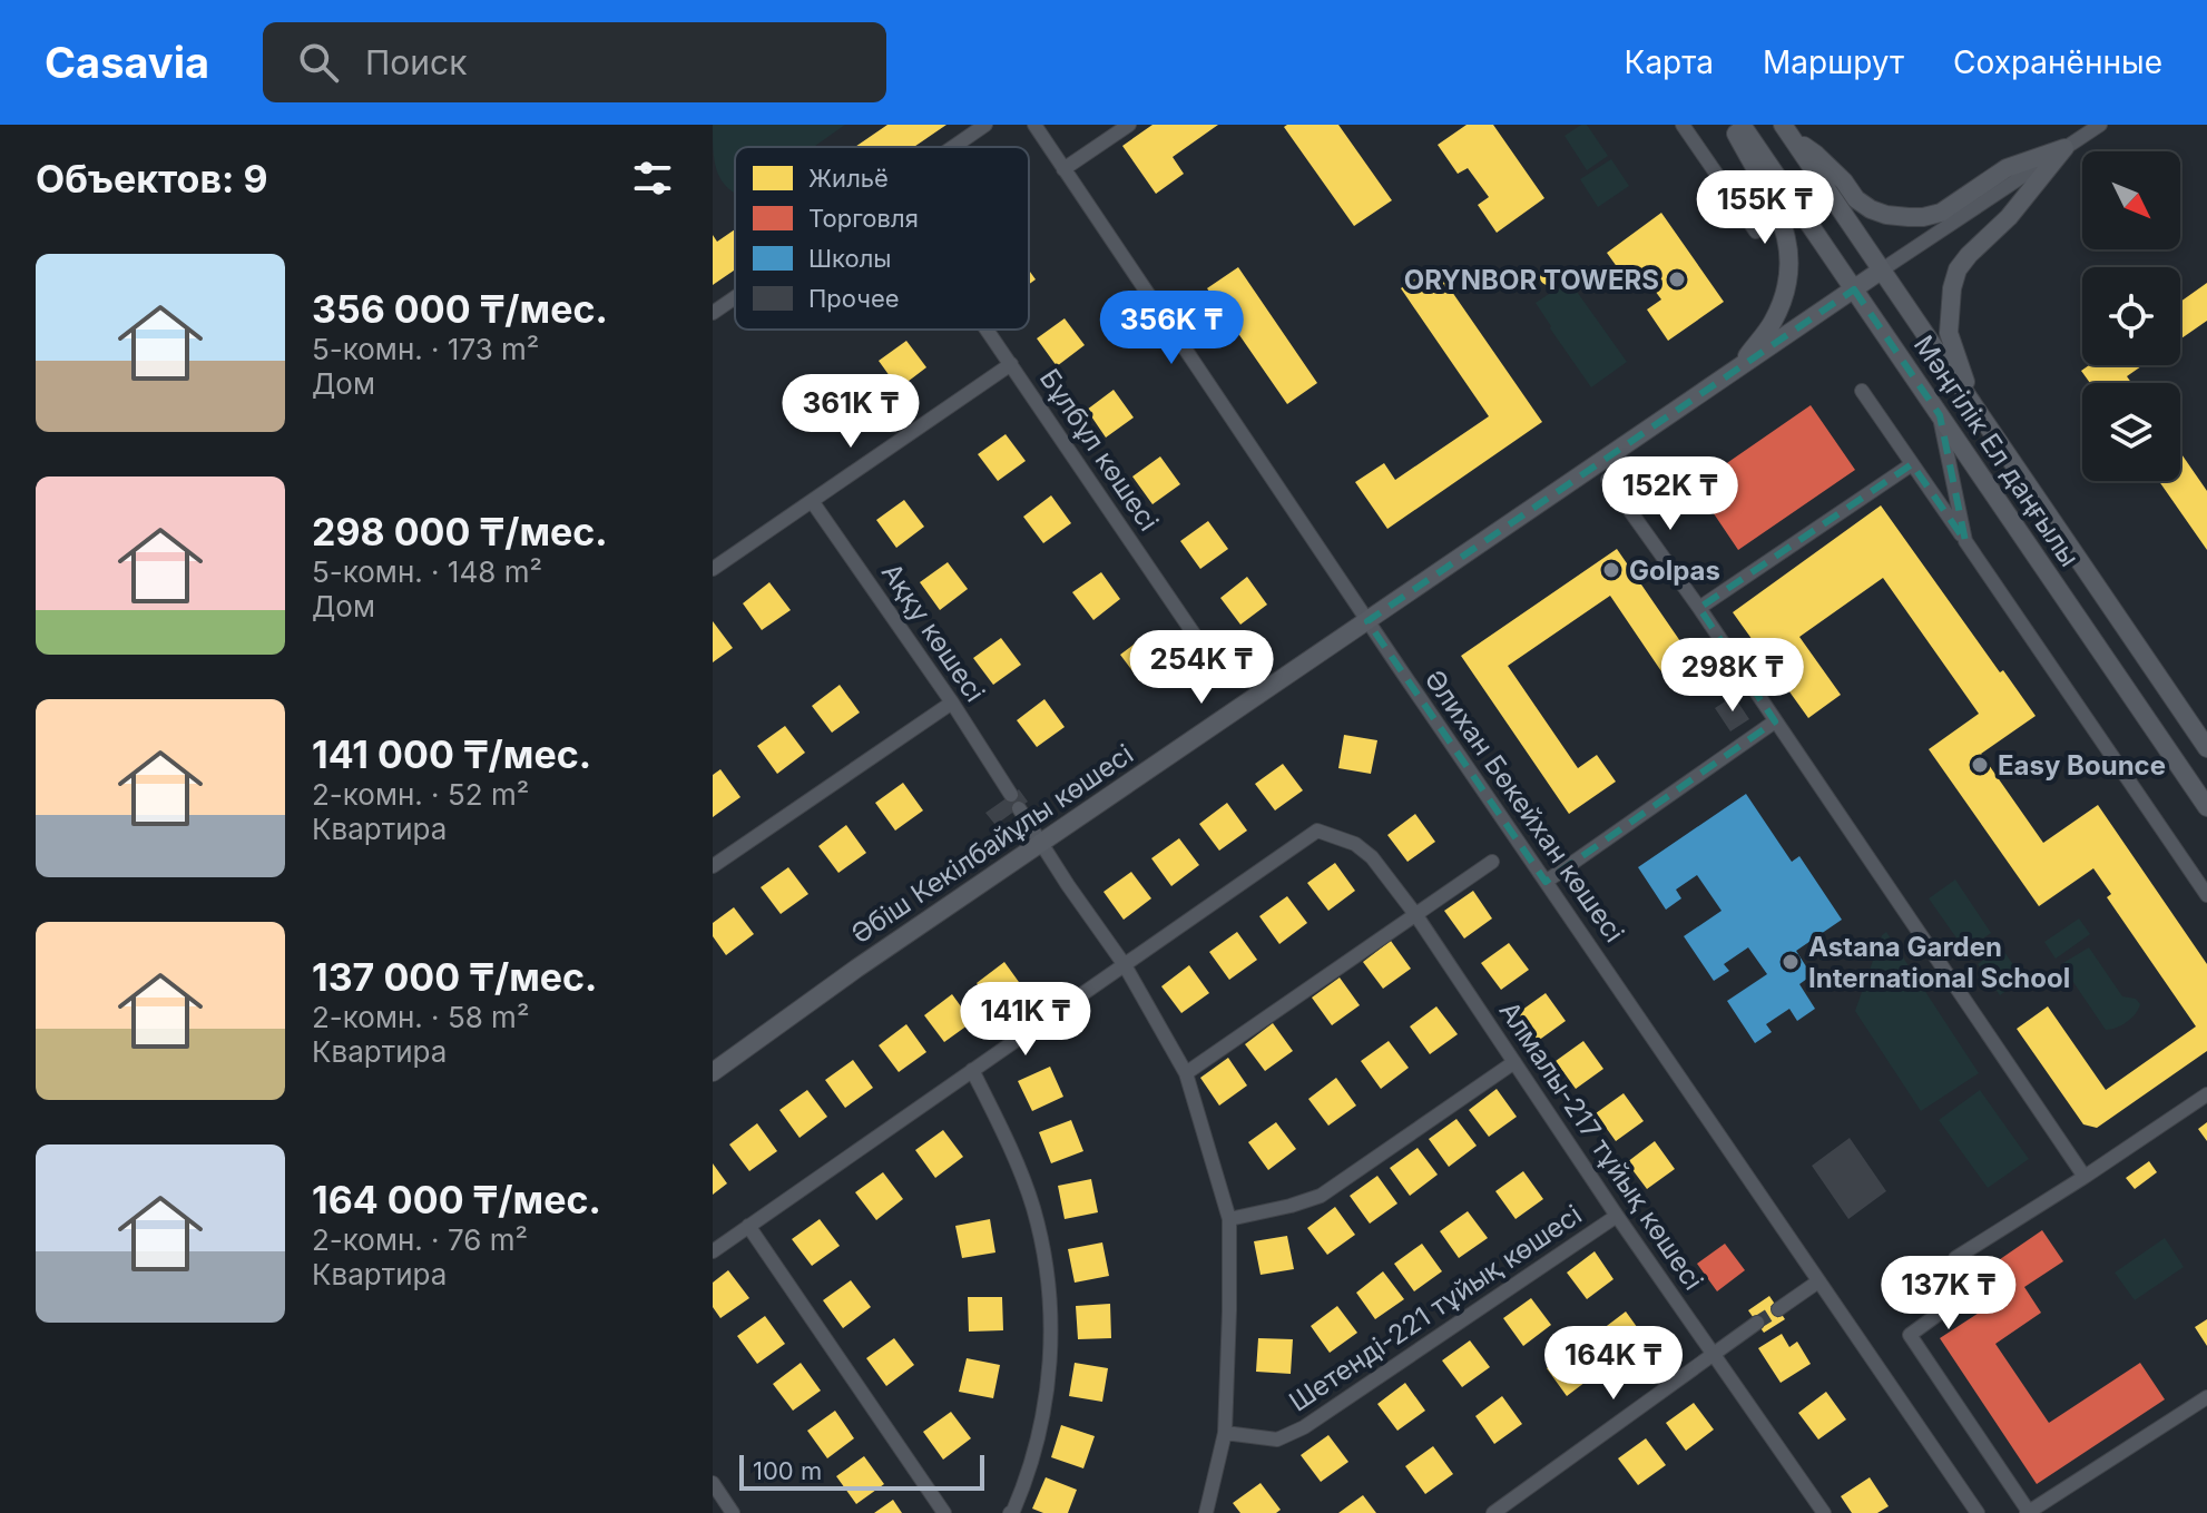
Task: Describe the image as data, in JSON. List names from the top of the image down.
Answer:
{
  "streets": {
    "main road": ["Мәңгілік Ел даңғылы", "Әбіш Кекілбайұлы көшесі"],
    "street": [
      "Бұлбұл көшесі",
      "Аққу көшесі",
      "Әлихан Бөкейхан көшесі",
      "Алмалы-217 тұйық көшесі",
      "Шетенді-221 тұйық көшесі"
    ]
  },
  "crossings": [
    ["Мәңгілік Ел даңғылы", "Әбіш Кекілбайұлы көшесі"],
    ["Әлихан Бөкейхан көшесі", "Әбіш Кекілбайұлы көшесі"],
    ["Алмалы-217 тұйық көшесі", "Шетенді-221 тұйық көшесі"]
  ],
  "places": [
    "ORYNBOR TOWERS",
    "Golpas",
    "Easy Bounce",
    "Astana Garden International School"
  ],
  "legend": [
    "Жильё",
    "Торговля",
    "Школы",
    "Прочее"
  ],
  "scale_bar": "100 m",
  "north": "bottom right",
  "page": {
    "header": "Casavia",
    "search": "Поиск",
    "nav": ["Карта", "Маршрут", "Сохранённые"],
    "heading": "Объектов: 9",
    "price": [
      "155K ₸",
      "356K ₸",
      "361K ₸",
      "152K ₸",
      "254K ₸",
      "298K ₸",
      "141K ₸",
      "137K ₸",
      "164K ₸"
    ],
    "list": [
      {
        "name": "356 000 ₸/мес.",
        "note": "5-комн. · 173 m² · Дом"
      },
      {
        "name": "298 000 ₸/мес.",
        "note": "5-комн. · 148 m² · Дом"
      },
      {
        "name": "141 000 ₸/мес.",
        "note": "2-комн. · 52 m² · Квартира"
      },
      {
        "name": "137 000 ₸/мес.",
        "note": "2-комн. · 58 m² · Квартира"
      },
      {
        "name": "164 000 ₸/мес.",
        "note": "2-комн. · 76 m² · Квартира"
      }
    ],
    "scale": "100 m"
  }
}
